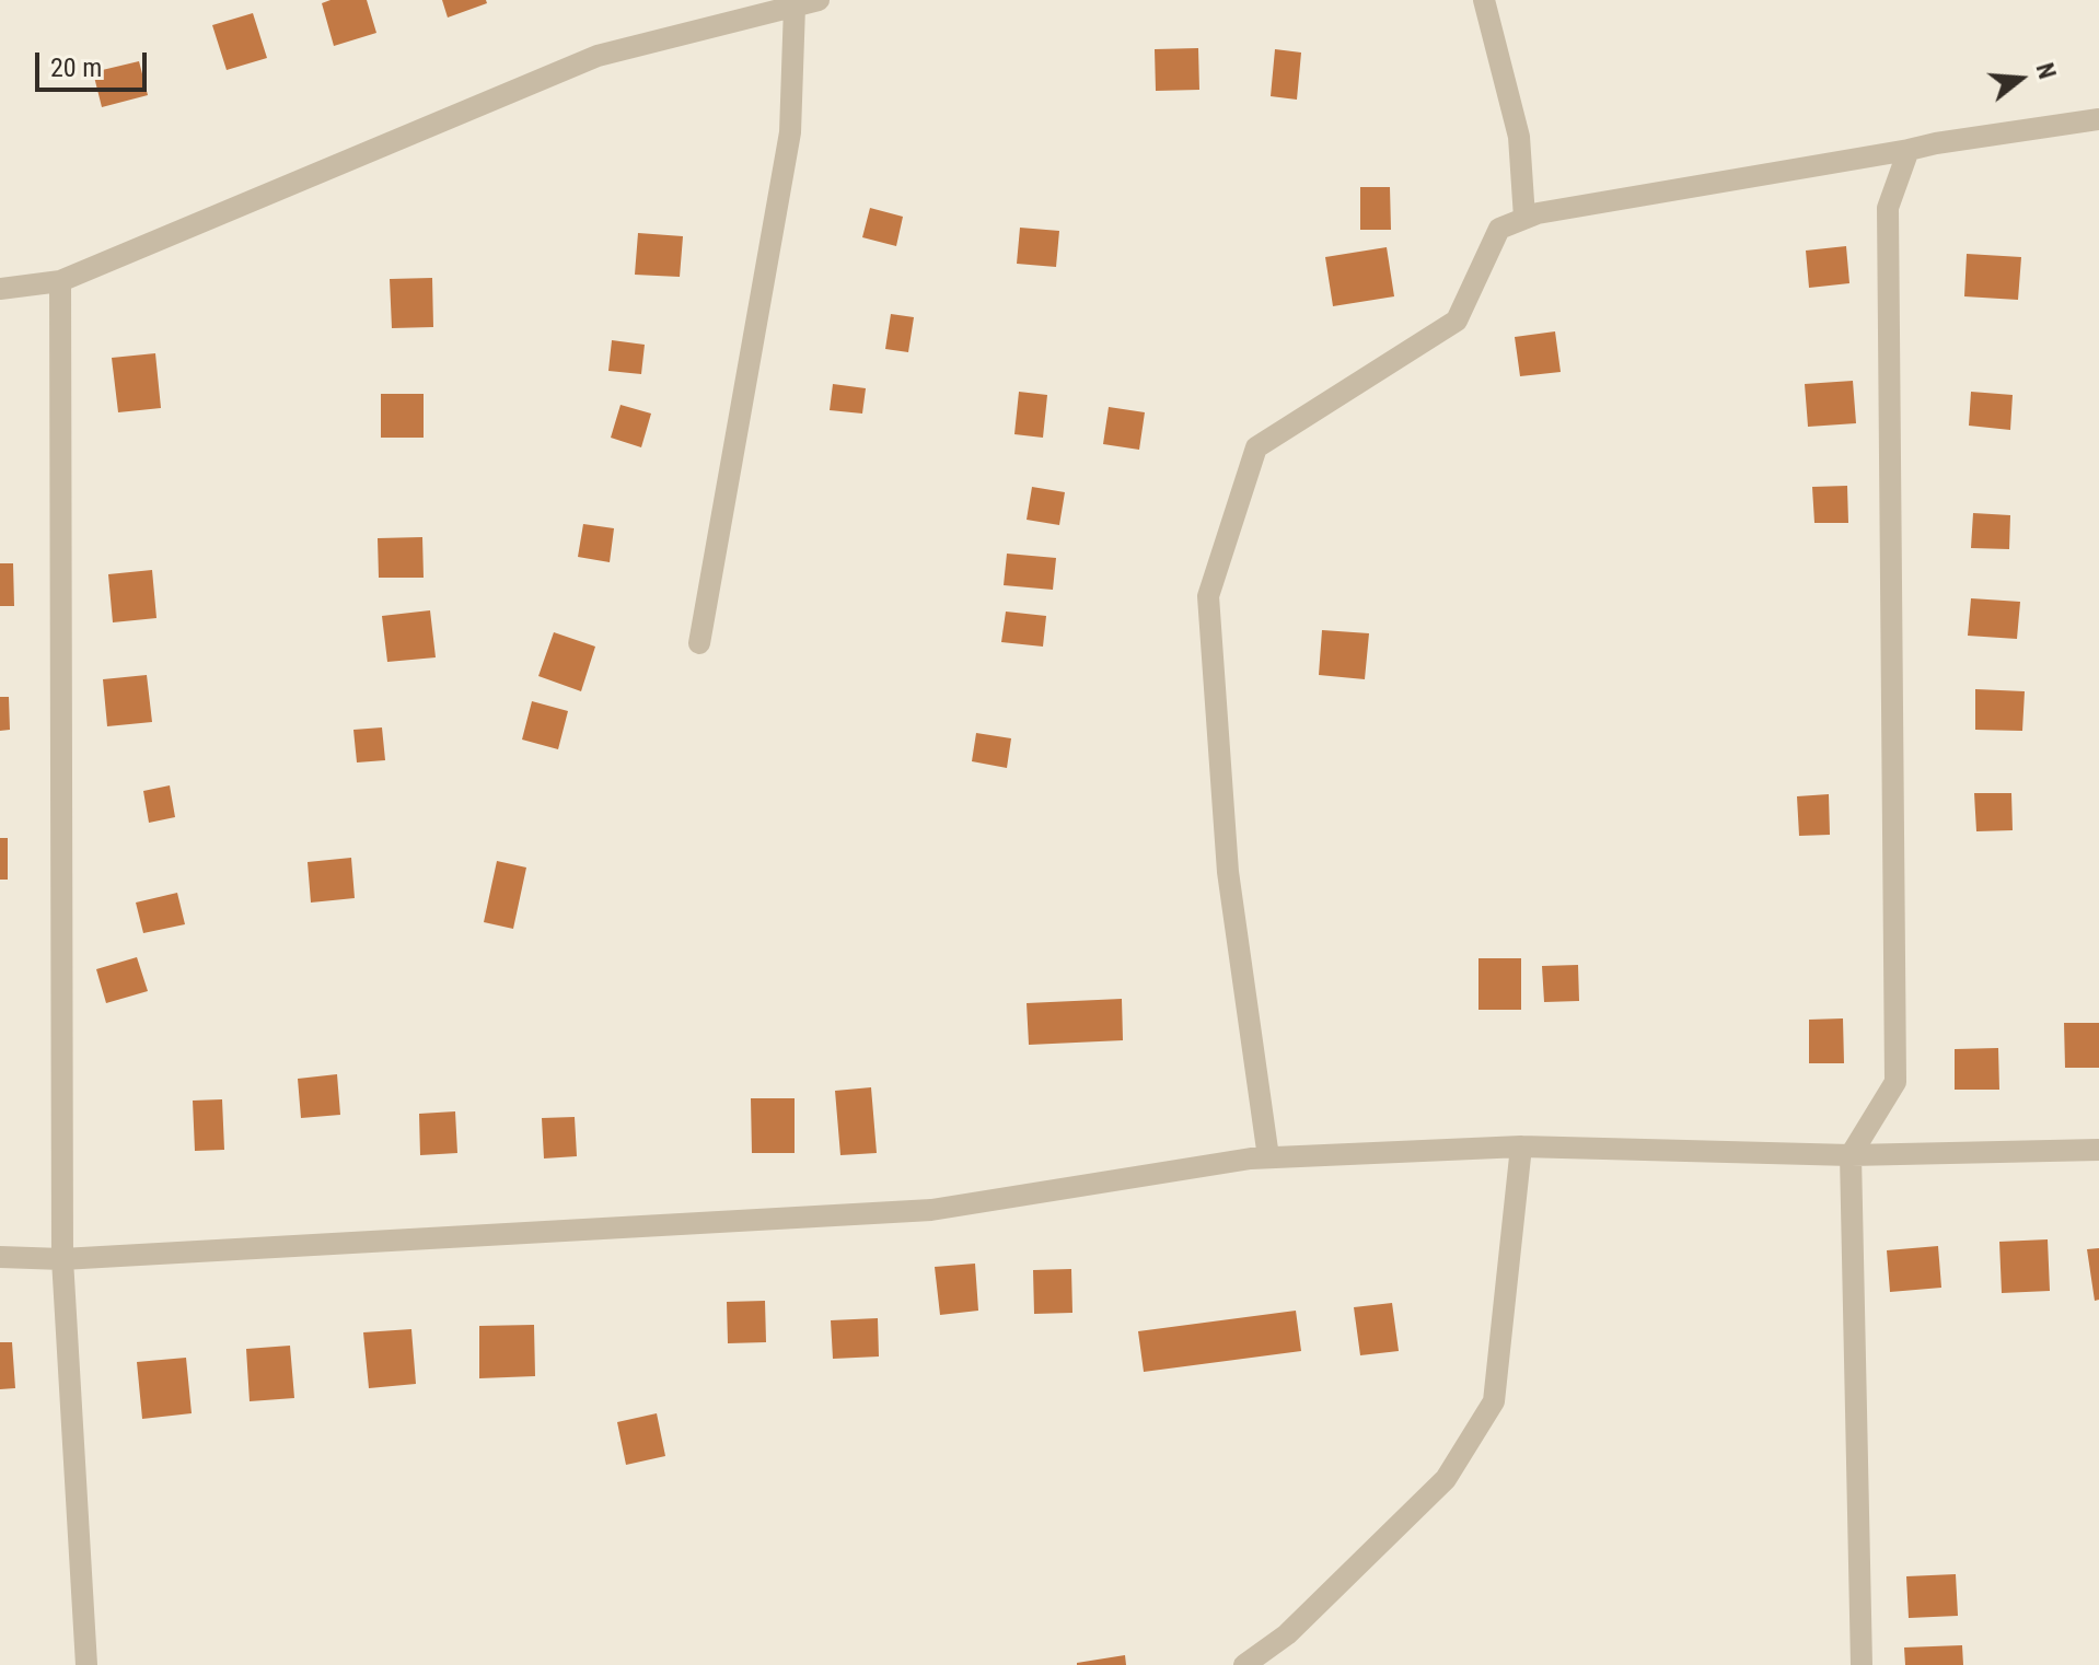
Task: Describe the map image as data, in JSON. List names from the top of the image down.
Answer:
{
  "scale_bar": "20 m",
  "north": "right"
}
